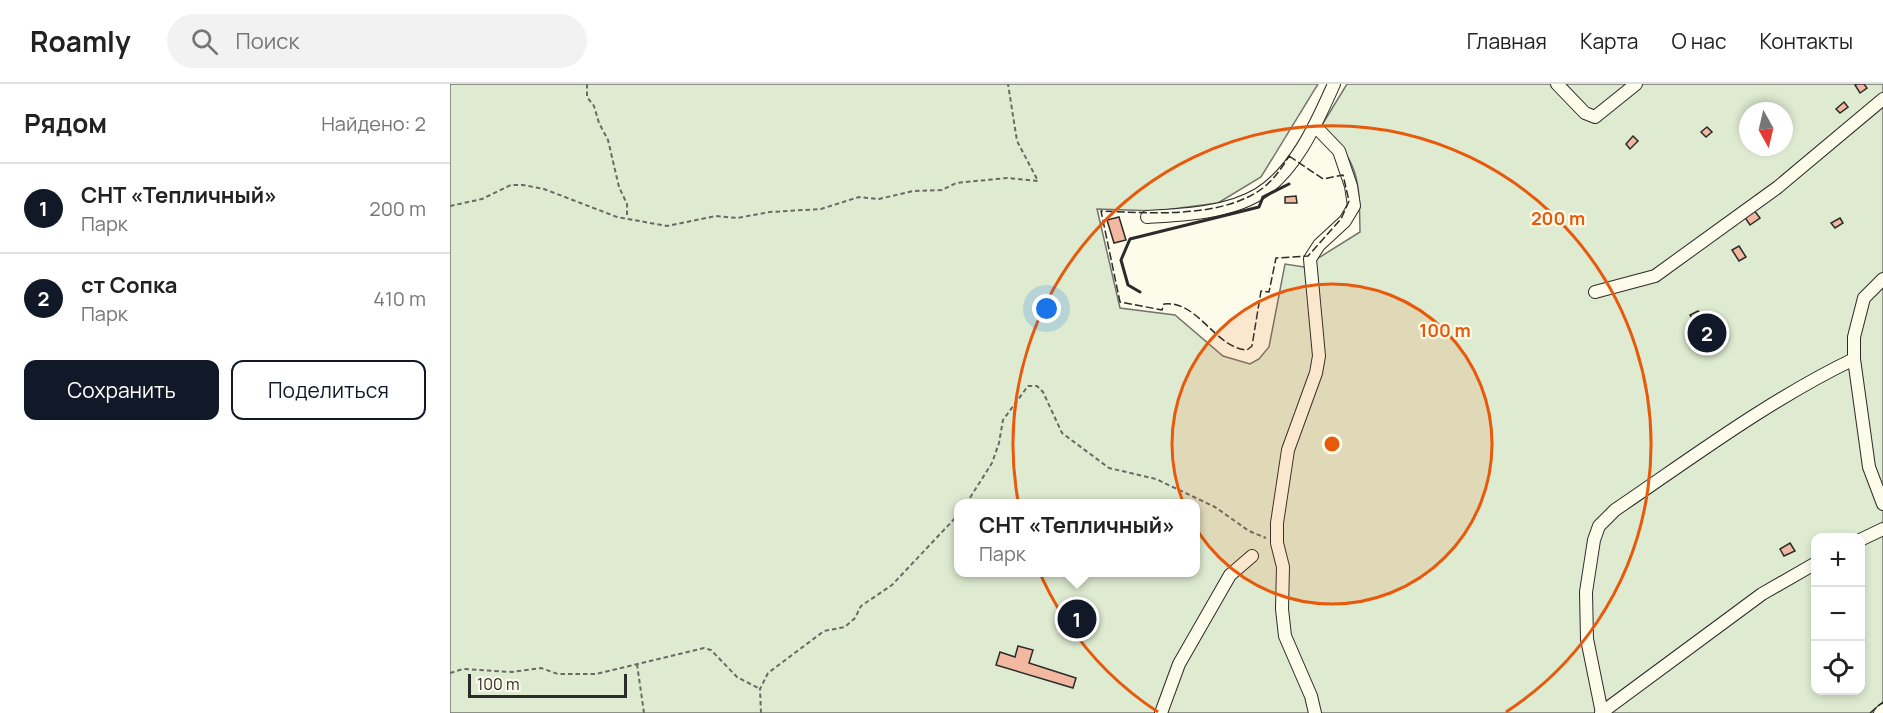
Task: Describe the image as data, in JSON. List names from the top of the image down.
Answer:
{
  "scale_bar": "100 m",
  "north": "bottom",
  "page": {
    "header": "Roamly",
    "search": "Поиск",
    "nav": [
      "Главная",
      "Карта",
      "О нас",
      "Контакты"
    ],
    "heading": ["Рядом", "Найдено: 2"],
    "list": [
      {
        "mark": "1",
        "name": "СНТ «Тепличный»",
        "note": "Парк",
        "value": "200 m"
      },
      {
        "mark": "2",
        "name": "ст Сопка",
        "note": "Парк",
        "value": "410 m"
      }
    ],
    "pins": ["2", "1"],
    "buttons": ["Сохранить", "Поделиться"],
    "popup": ["СНТ «Тепличный»", "Парк"],
    "map_buttons": ["+", "−"],
    "scale": "100 m"
  },
  "rings": ["200 m", "100 m"]
}
